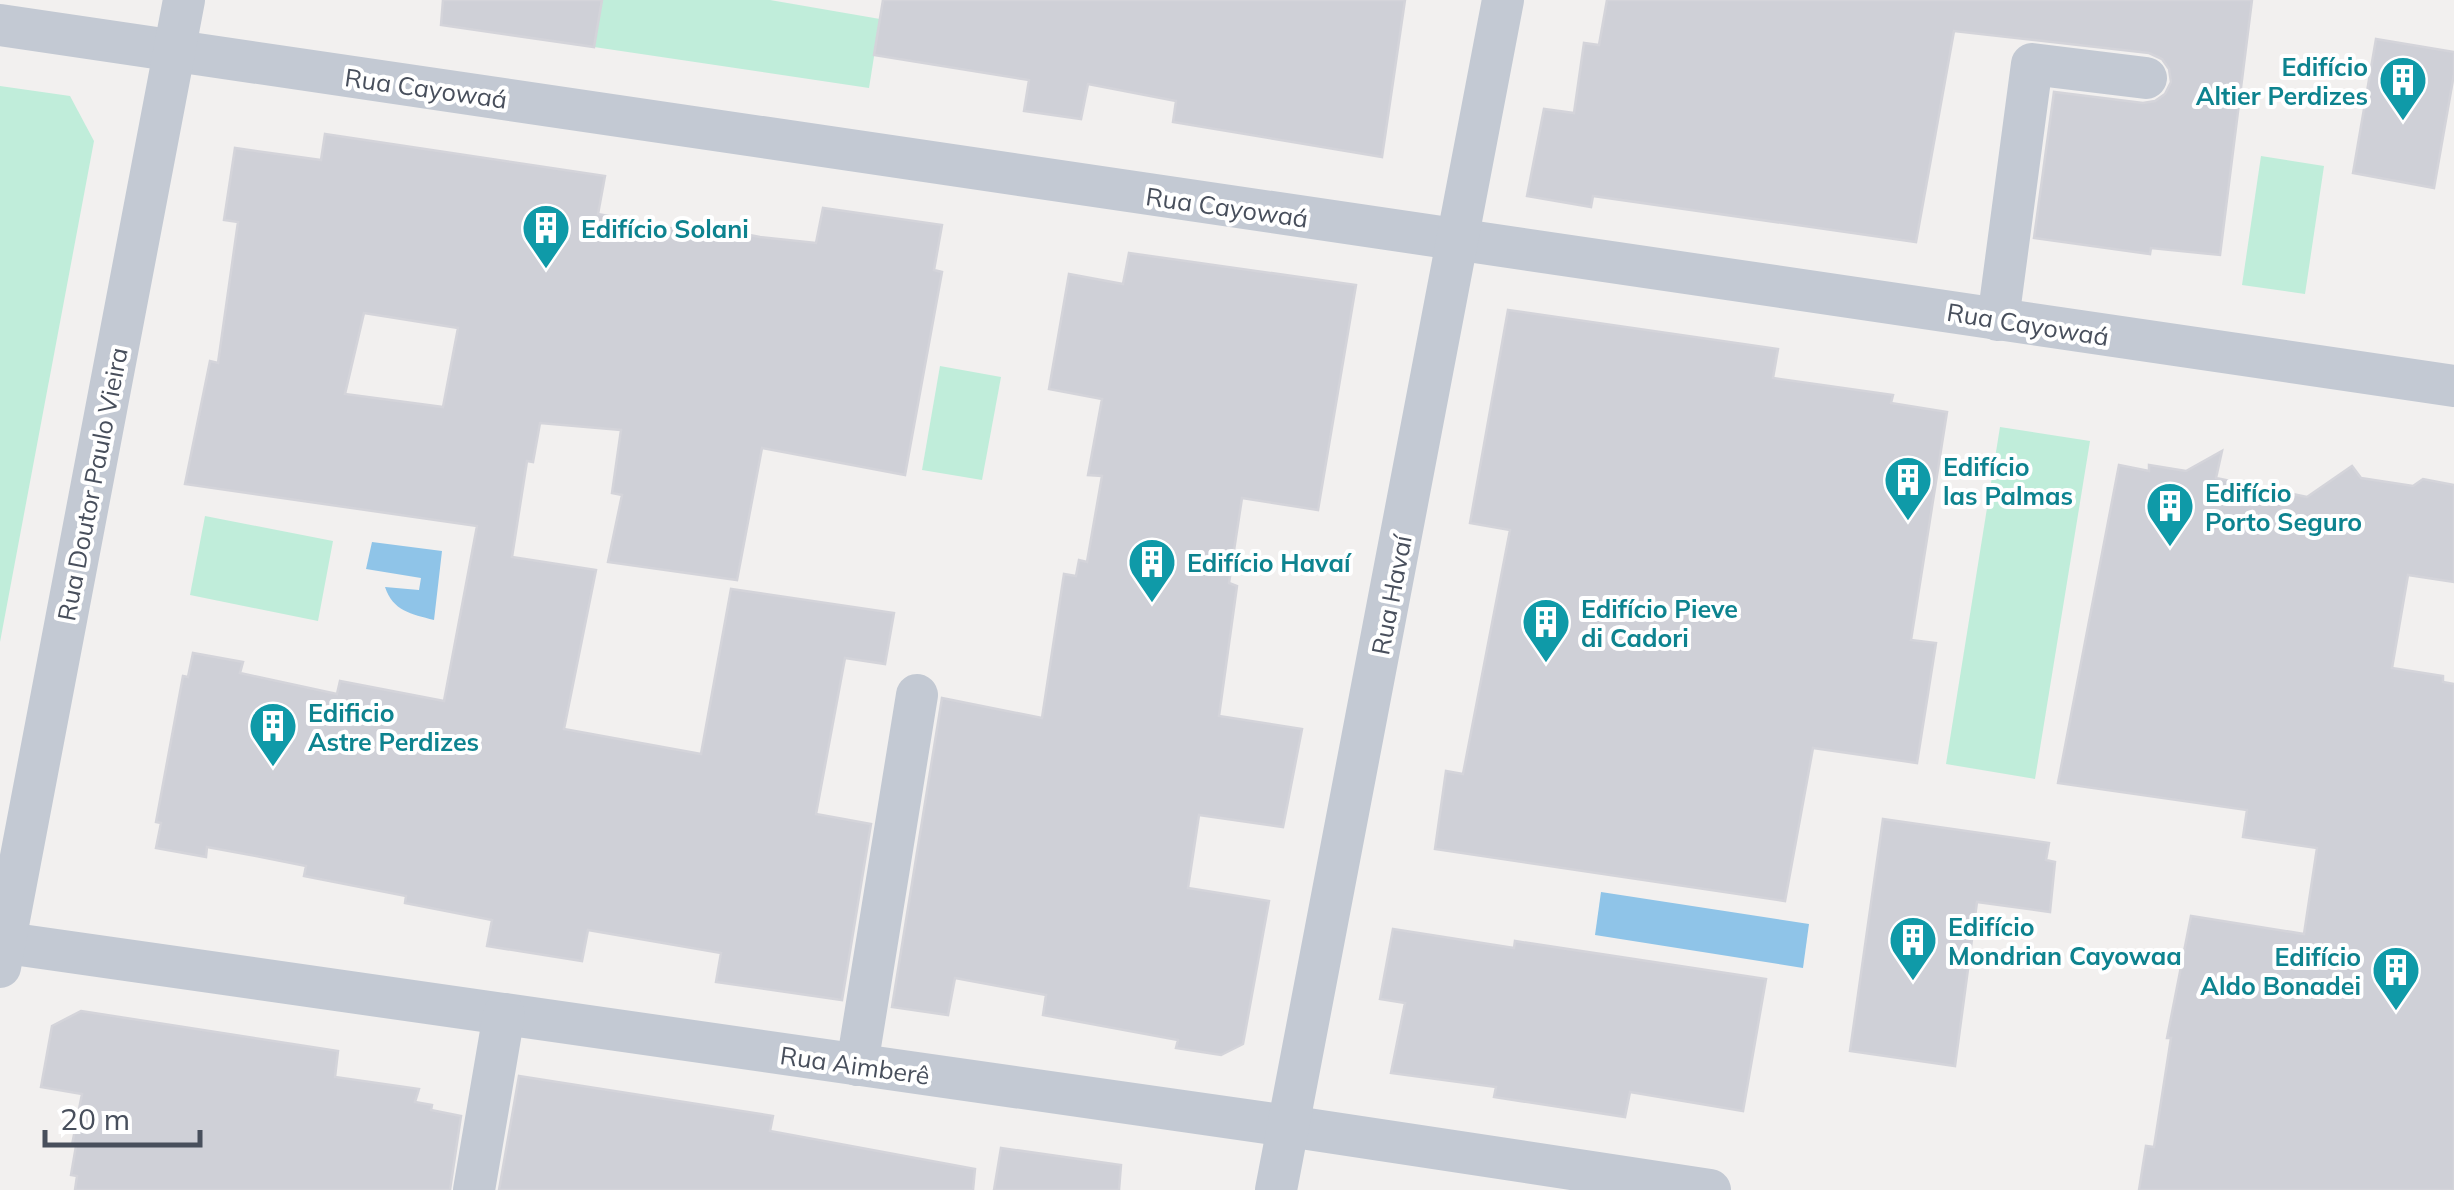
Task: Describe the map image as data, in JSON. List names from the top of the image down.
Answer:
{
  "streets": {
    "street": [
      "Rua Cayowaá",
      "Rua Doutor Paulo Vieira",
      "Rua Havaí",
      "Rua Aimberê"
    ]
  },
  "crossings": [
    ["Rua Cayowaá", "Rua Doutor Paulo Vieira"],
    ["Rua Cayowaá", "Rua Havaí"],
    ["Rua Doutor Paulo Vieira", "Rua Aimberê"],
    ["Rua Havaí", "Rua Aimberê"]
  ],
  "places": {
    "building": [
      "Edifício Altier Perdizes",
      "Edifício Solani",
      "Edifício las Palmas",
      "Edifício Porto Seguro",
      "Edifício Havaí",
      "Edifício Pieve di Cadori",
      "Edificio Astre Perdizes",
      "Edifício Mondrian Cayowaa",
      "Edifício Aldo Bonadei"
    ]
  },
  "scale_bar": "20 m"
}
